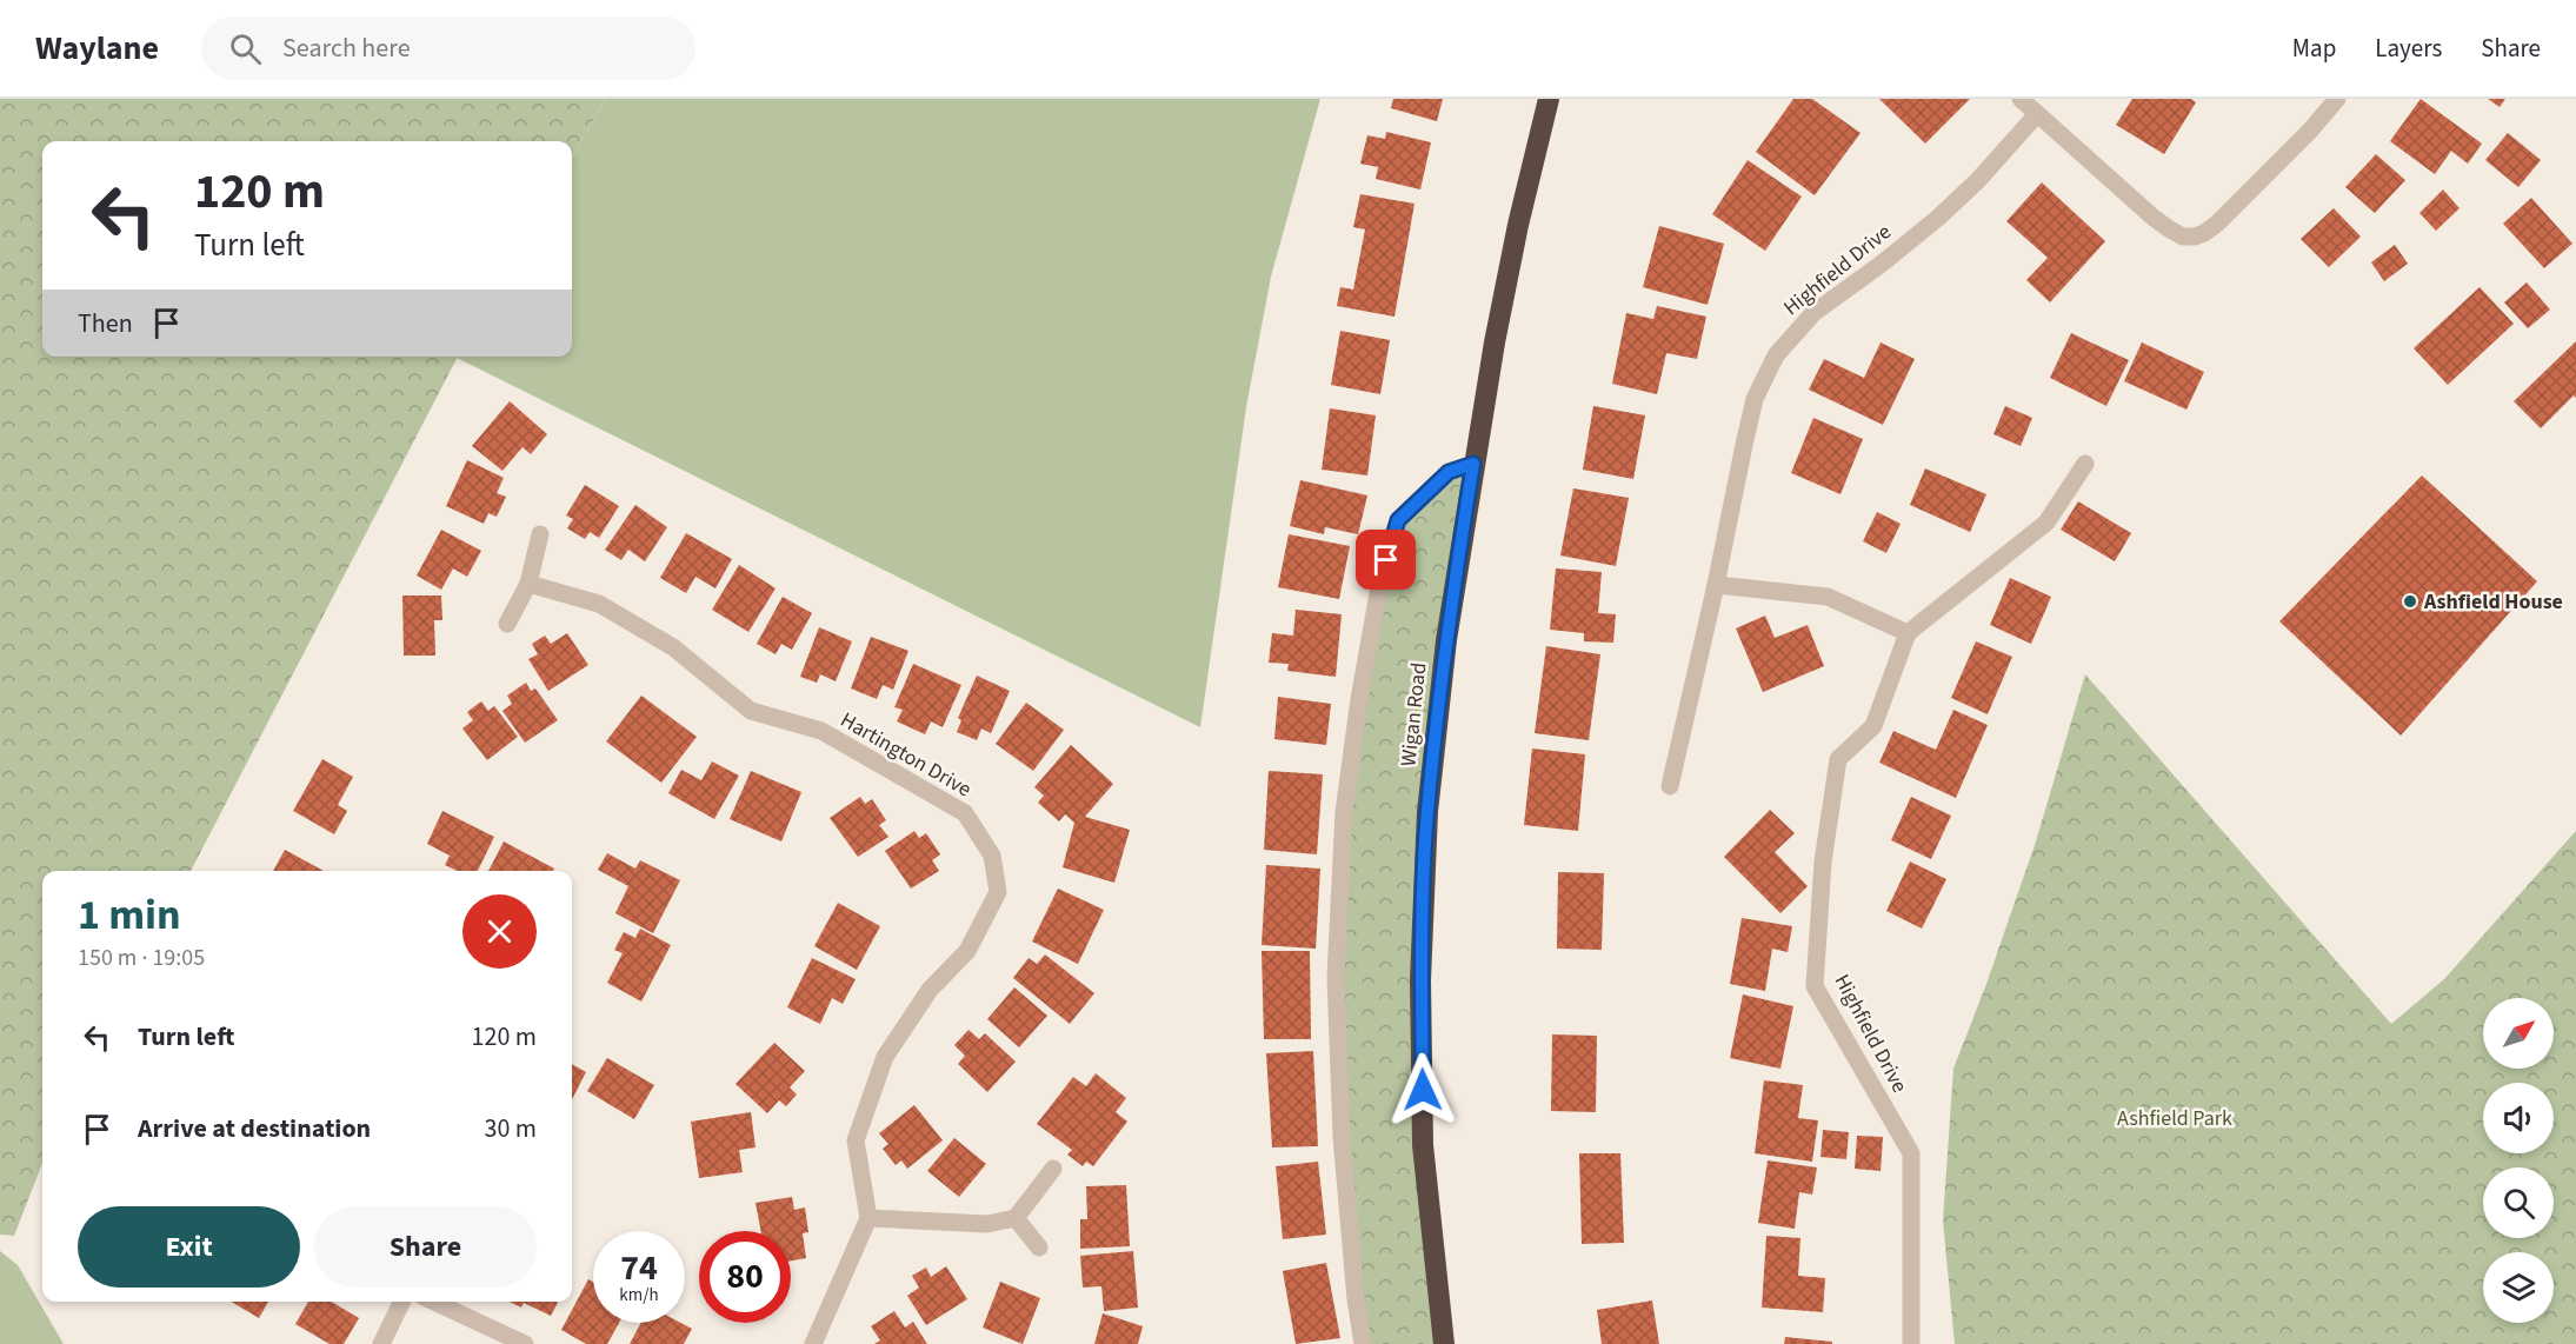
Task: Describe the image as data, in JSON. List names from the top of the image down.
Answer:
{
  "streets": {
    "highway": ["Wigan Road"],
    "street": ["Highfield Drive", "Hartington Drive"]
  },
  "parks": ["Ashfield Park"],
  "places": ["Ashfield House"],
  "north": "top right",
  "page": {
    "header": "Waylane",
    "search": "Search here",
    "nav": ["Map", "Layers", "Share"],
    "turn": ["120 m", "Turn left"],
    "then": "Then",
    "heading": ["1 min", "150 m · 19:05"],
    "list": [
      {
        "name": "Turn left",
        "value": "120 m"
      },
      {
        "name": "Arrive at destination",
        "value": "30 m"
      }
    ],
    "buttons": ["Exit", "Share"],
    "speed": "74 km/h",
    "limit": "80"
  }
}
